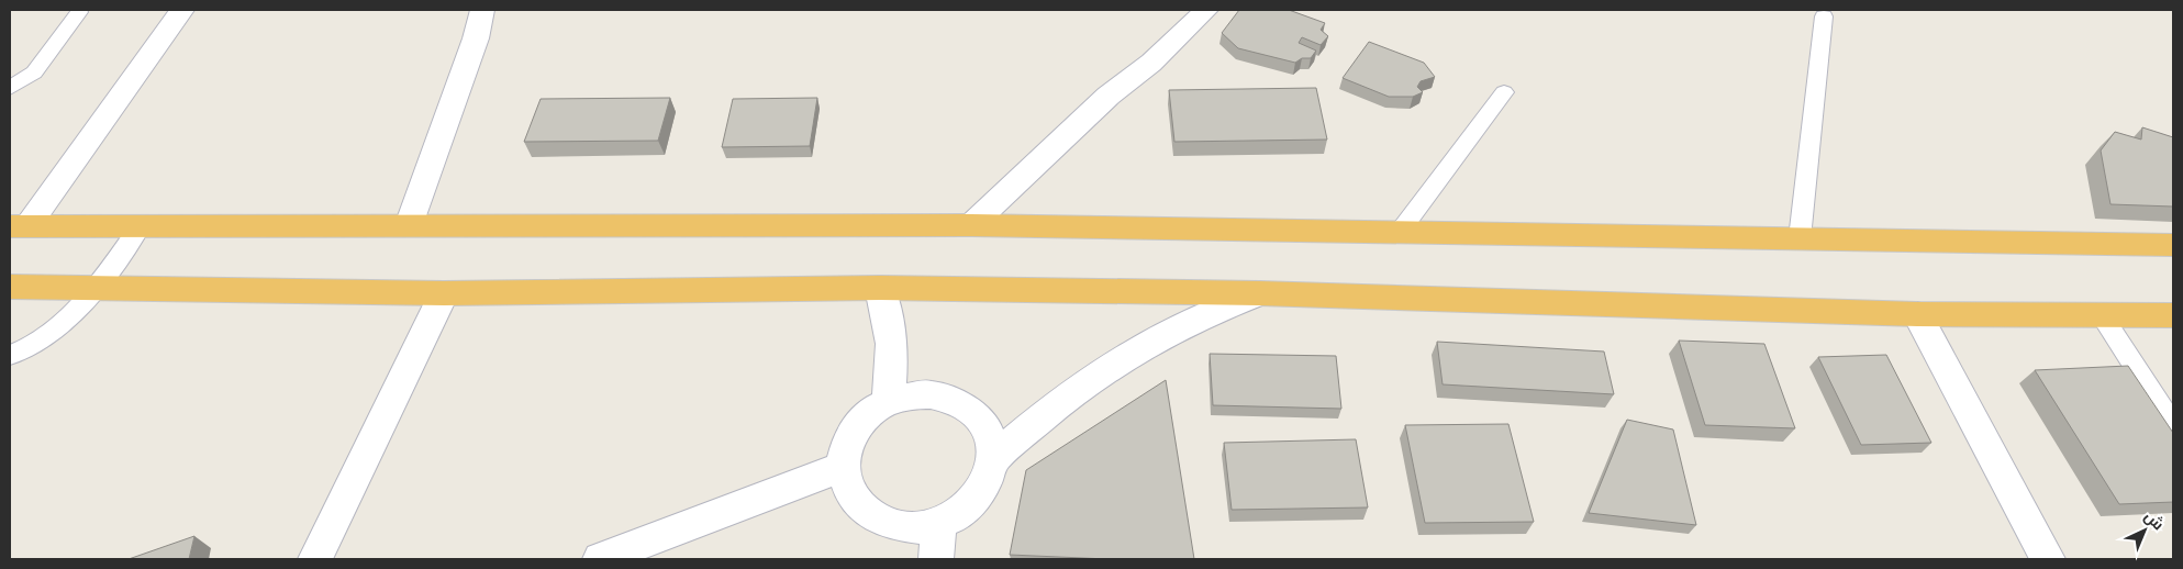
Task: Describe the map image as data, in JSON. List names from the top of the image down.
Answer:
{
  "north": "top right"
}
